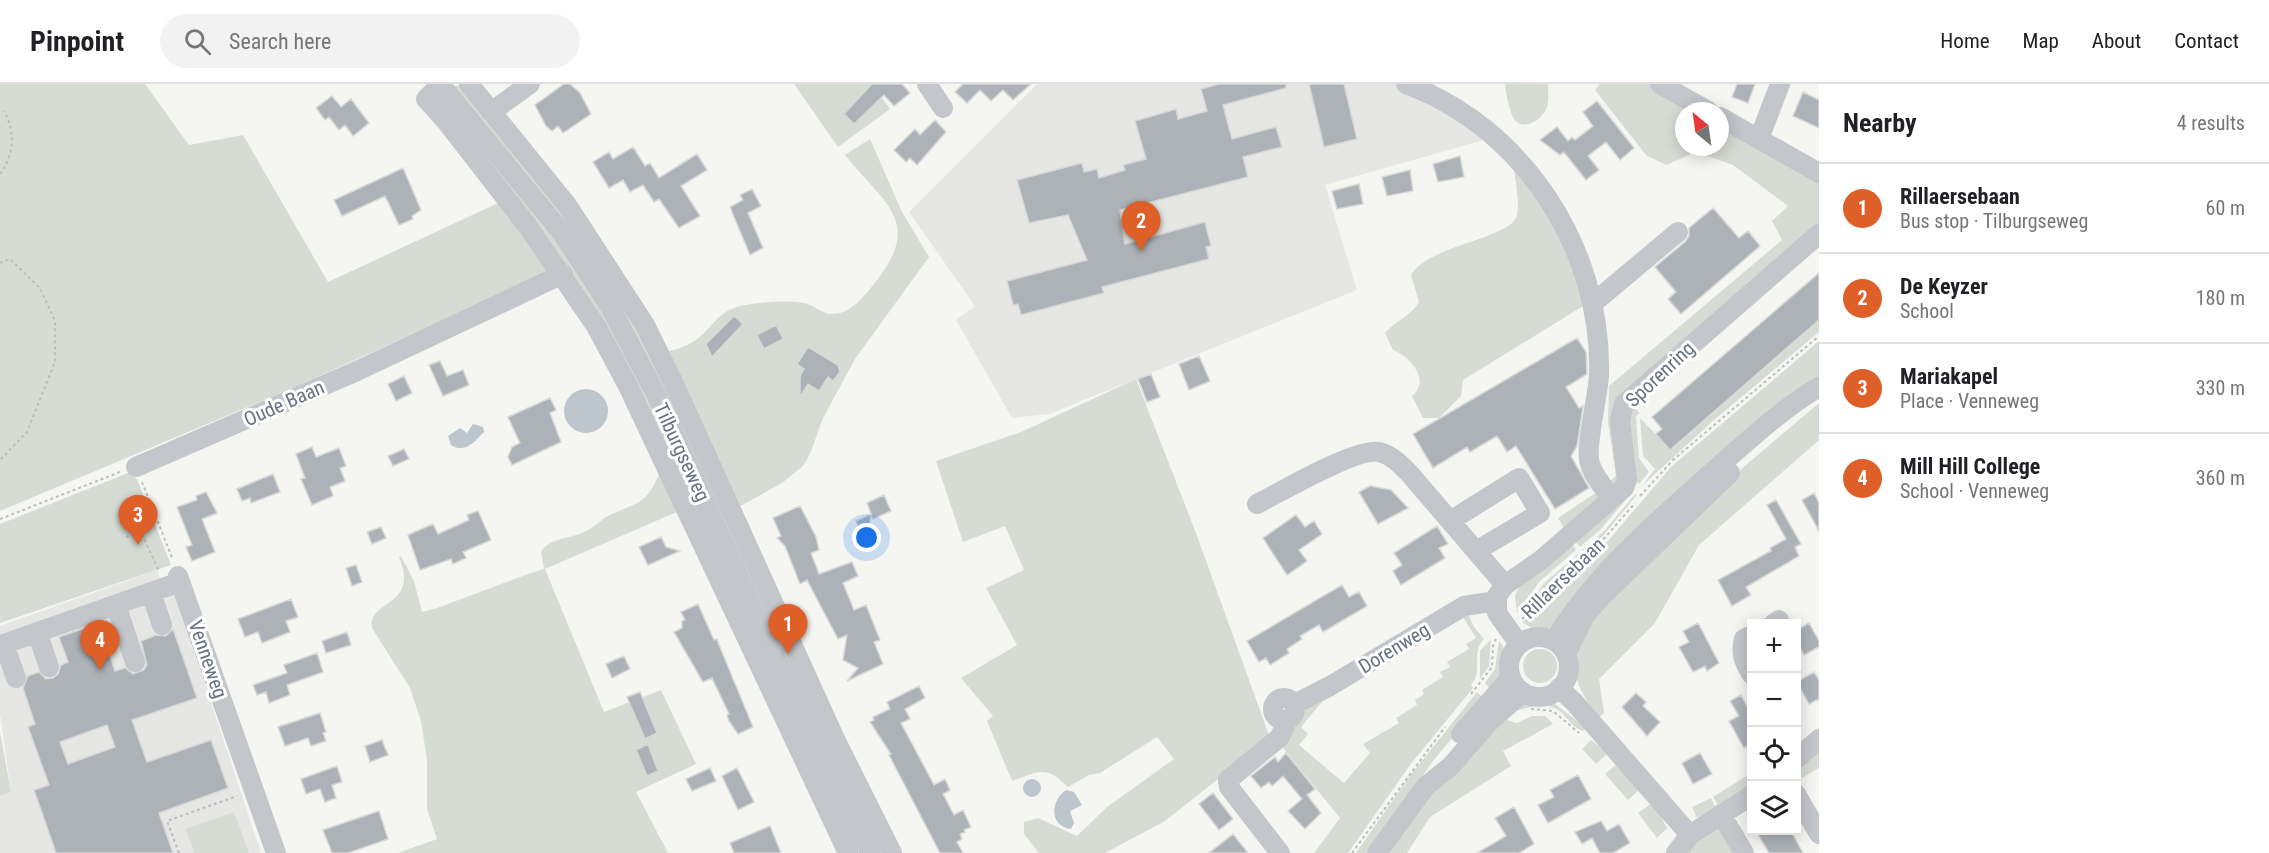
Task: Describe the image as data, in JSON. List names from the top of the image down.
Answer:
{
  "streets": {
    "street": [
      "Sporenring",
      "Oude Baan",
      "Tilburgseweg",
      "Rillaersebaan",
      "Dorenweg",
      "Venneweg"
    ]
  },
  "crossings": [
    ["Sporenring", "Dorenweg"],
    ["Oude Baan", "Tilburgseweg"]
  ],
  "north": "top left",
  "page": {
    "header": "Pinpoint",
    "search": "Search here",
    "nav": [
      "Home",
      "Map",
      "About",
      "Contact"
    ],
    "heading": ["Nearby", "4 results"],
    "list": [
      {
        "mark": "1",
        "name": "Rillaersebaan",
        "note": "Bus stop · Tilburgseweg",
        "value": "60 m"
      },
      {
        "mark": "2",
        "name": "De Keyzer",
        "note": "School",
        "value": "180 m"
      },
      {
        "mark": "3",
        "name": "Mariakapel",
        "note": "Place · Venneweg",
        "value": "330 m"
      },
      {
        "mark": "4",
        "name": "Mill Hill College",
        "note": "School · Venneweg",
        "value": "360 m"
      }
    ],
    "pins": [
      "2",
      "3",
      "1",
      "4"
    ],
    "map_buttons": ["+", "−"]
  }
}
